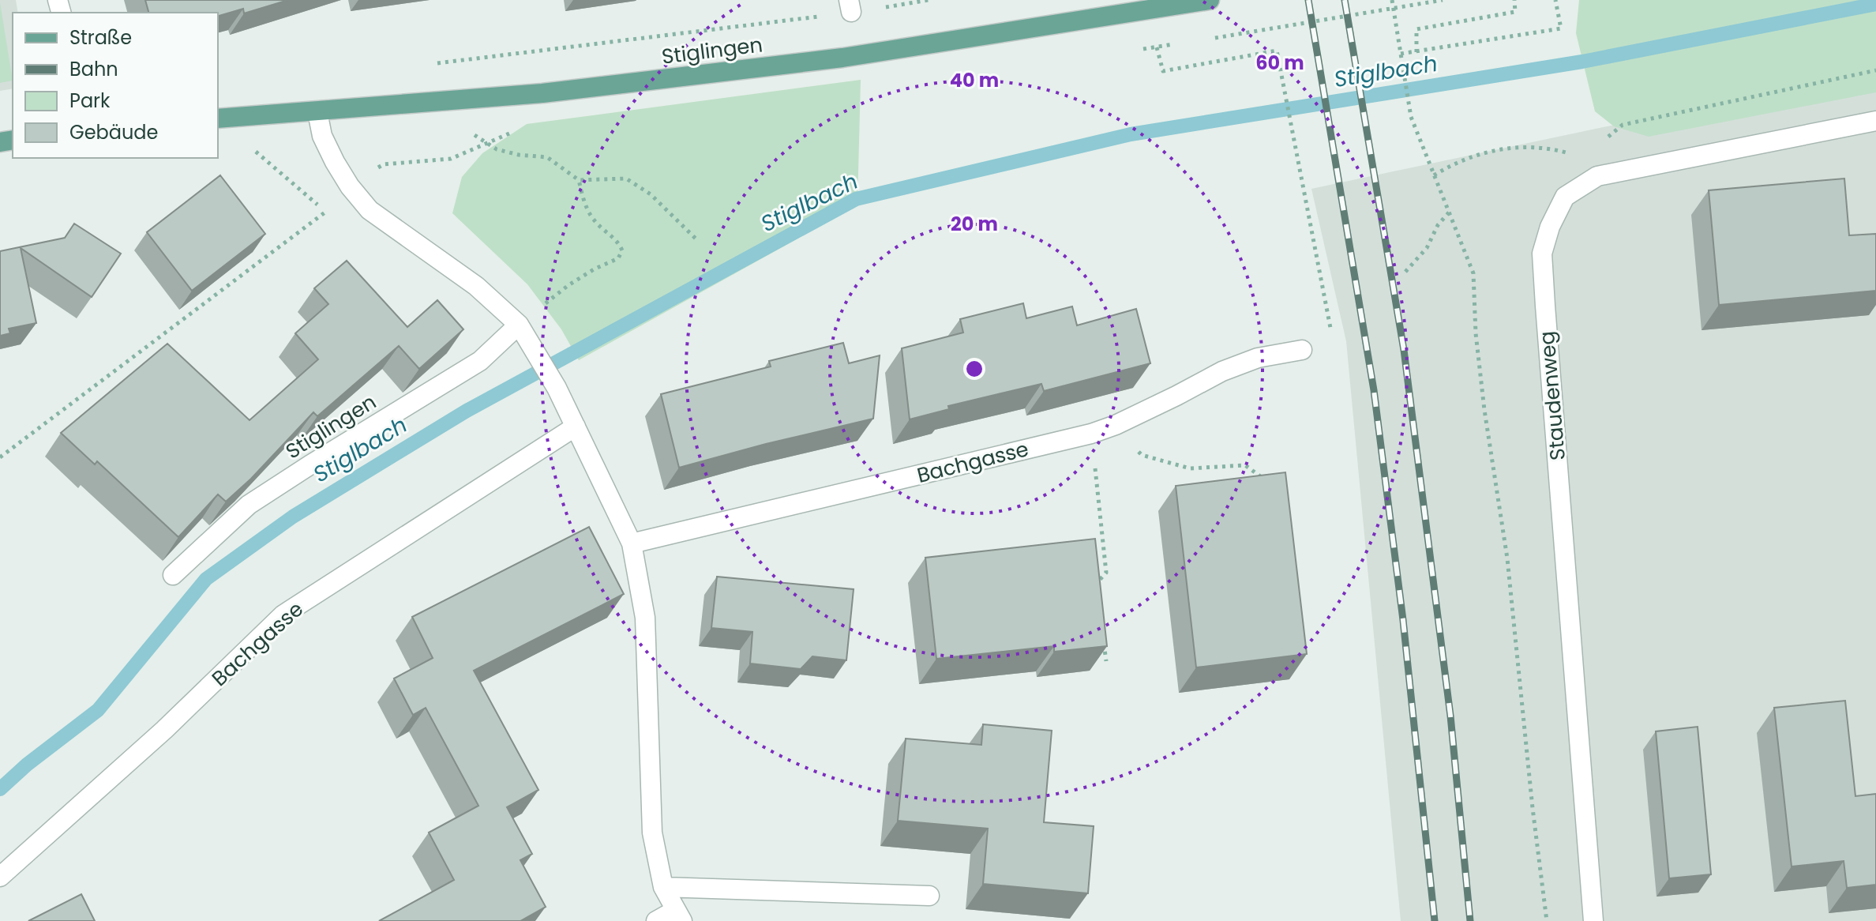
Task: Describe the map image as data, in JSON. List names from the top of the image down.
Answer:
{
  "streets": {
    "main road": ["Stiglingen"],
    "street": ["Staudenweg", "Bachgasse"]
  },
  "water": ["Stiglbach"],
  "legend": [
    "Straße",
    "Bahn",
    "Park",
    "Gebäude"
  ],
  "rings": ["60 m", "40 m", "20 m"]
}
